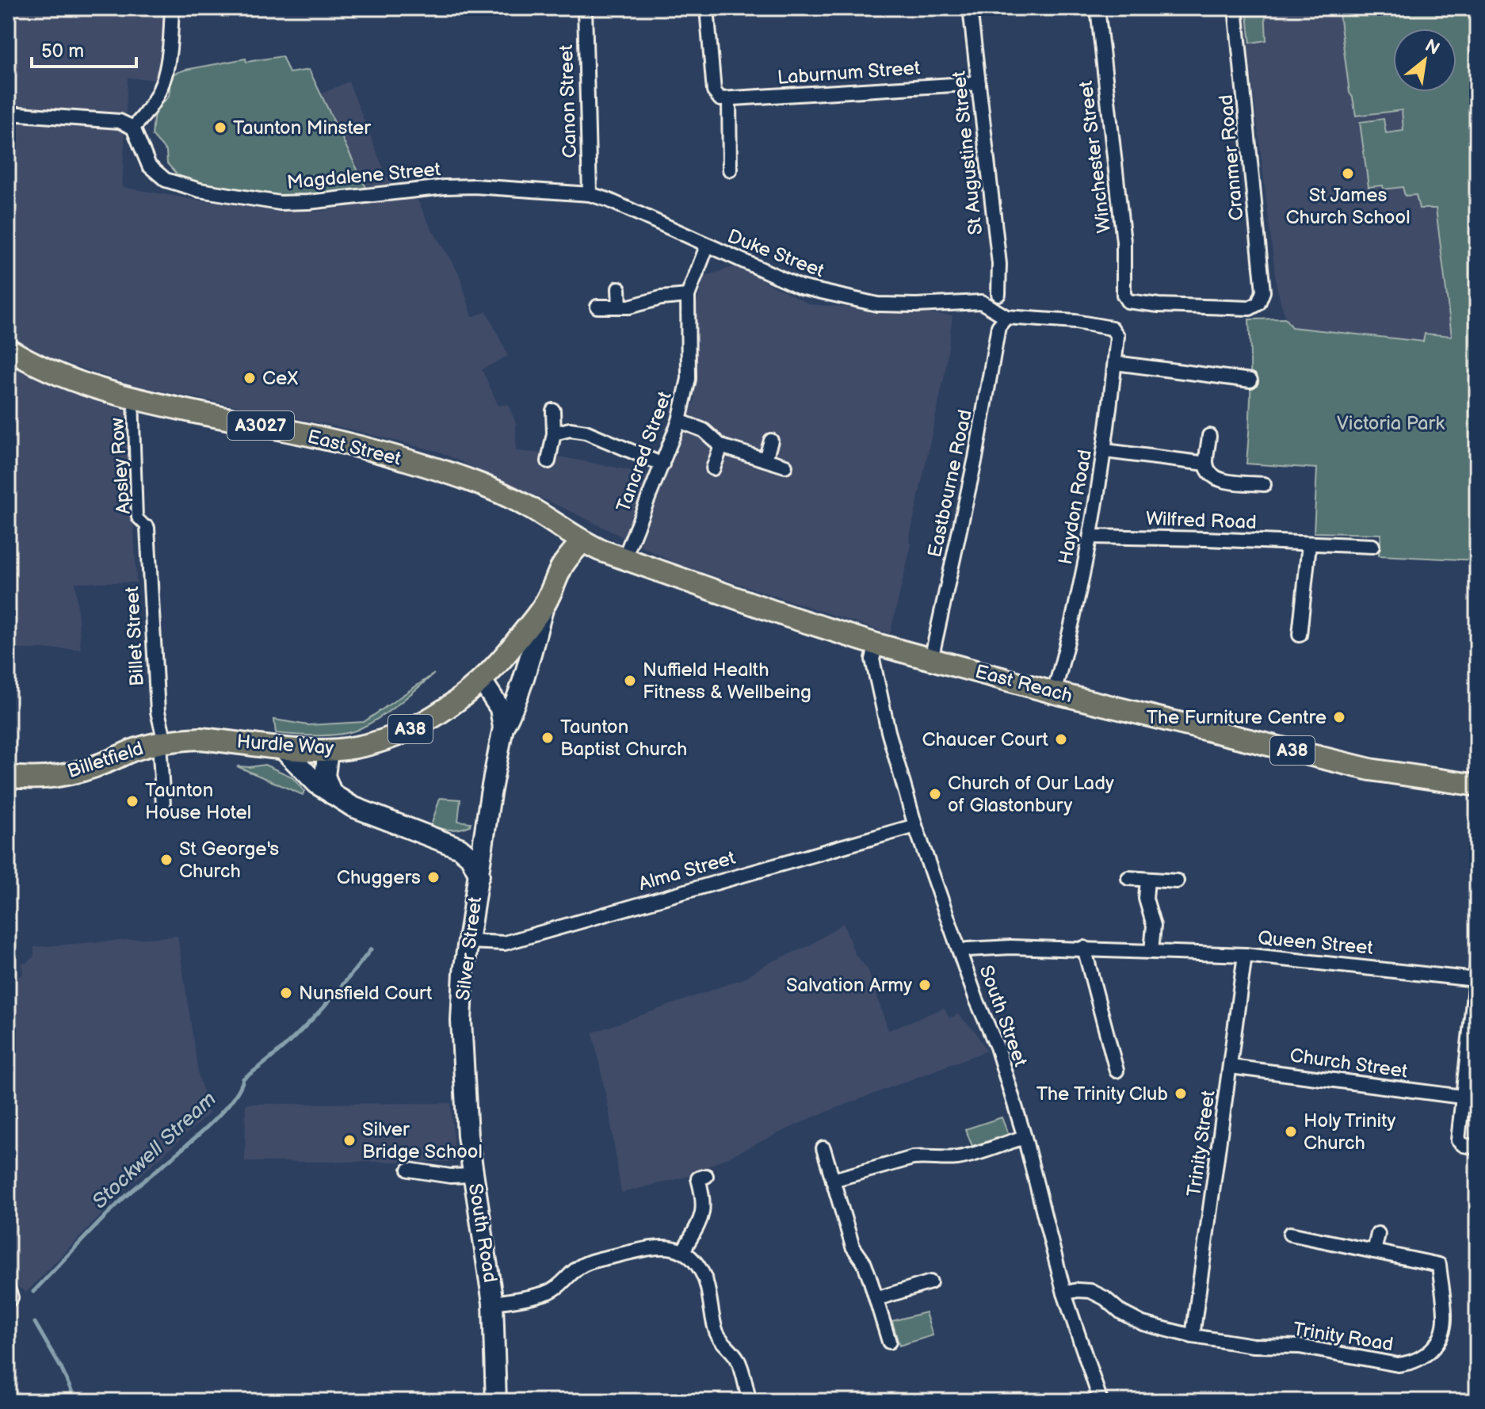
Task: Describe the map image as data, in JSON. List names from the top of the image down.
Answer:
{
  "streets": {
    "main road": [
      "A3027",
      "East Street",
      "East Reach",
      "A38",
      "Hurdle Way",
      "Billetfield",
      "Silver Street",
      "South Road"
    ],
    "street": [
      "Laburnum Street",
      "Canon Street",
      "St Augustine Street",
      "Winchester Street",
      "Cranmer Road",
      "Magdalene Street",
      "Duke Street",
      "Tancred Street",
      "Apsley Row",
      "Eastbourne Road",
      "Haydon Road",
      "Wilfred Road",
      "Billet Street",
      "Alma Street",
      "Queen Street",
      "South Street",
      "Church Street",
      "Trinity Street",
      "Trinity Road"
    ]
  },
  "crossings": [
    ["Laburnum Street", "St Augustine Street"],
    ["Canon Street", "Magdalene Street"],
    ["Canon Street", "Duke Street"],
    ["Winchester Street", "Cranmer Road"],
    ["Magdalene Street", "Duke Street"],
    ["Duke Street", "Tancred Street"],
    ["Duke Street", "Eastbourne Road"],
    ["Duke Street", "Haydon Road"],
    ["East Street", "Apsley Row"],
    ["East Street", "East Reach"],
    ["East Street", "Hurdle Way"],
    ["Tancred Street", "East Reach"],
    ["Apsley Row", "Billet Street"],
    ["Eastbourne Road", "Haydon Road"],
    ["Eastbourne Road", "East Reach"],
    ["Haydon Road", "Wilfred Road"],
    ["Haydon Road", "East Reach"],
    ["Billet Street", "Hurdle Way"],
    ["Billet Street", "Billetfield"],
    ["East Reach", "Hurdle Way"],
    ["East Reach", "South Street"],
    ["Hurdle Way", "Billetfield"],
    ["Hurdle Way", "Silver Street"],
    ["Alma Street", "Silver Street"],
    ["Alma Street", "South Street"],
    ["Queen Street", "South Street"],
    ["Queen Street", "Trinity Street"],
    ["Silver Street", "South Road"],
    ["South Street", "Trinity Road"],
    ["Church Street", "Trinity Street"],
    ["Trinity Street", "Trinity Road"]
  ],
  "water": ["Stockwell Stream"],
  "parks": ["Victoria Park"],
  "places": [
    "Taunton Minster",
    "St James Church School",
    "CeX",
    "Nuffield Health Fitness & Wellbeing",
    "The Furniture Centre",
    "Taunton Baptist Church",
    "Chaucer Court",
    "Church of Our Lady of Glastonbury",
    "Taunton House Hotel",
    "St George's Church",
    "Chuggers",
    "Salvation Army",
    "Nunsfield Court",
    "The Trinity Club",
    "Holy Trinity Church",
    "Silver Bridge School"
  ],
  "scale_bar": "50 m",
  "north": "top right"
}
